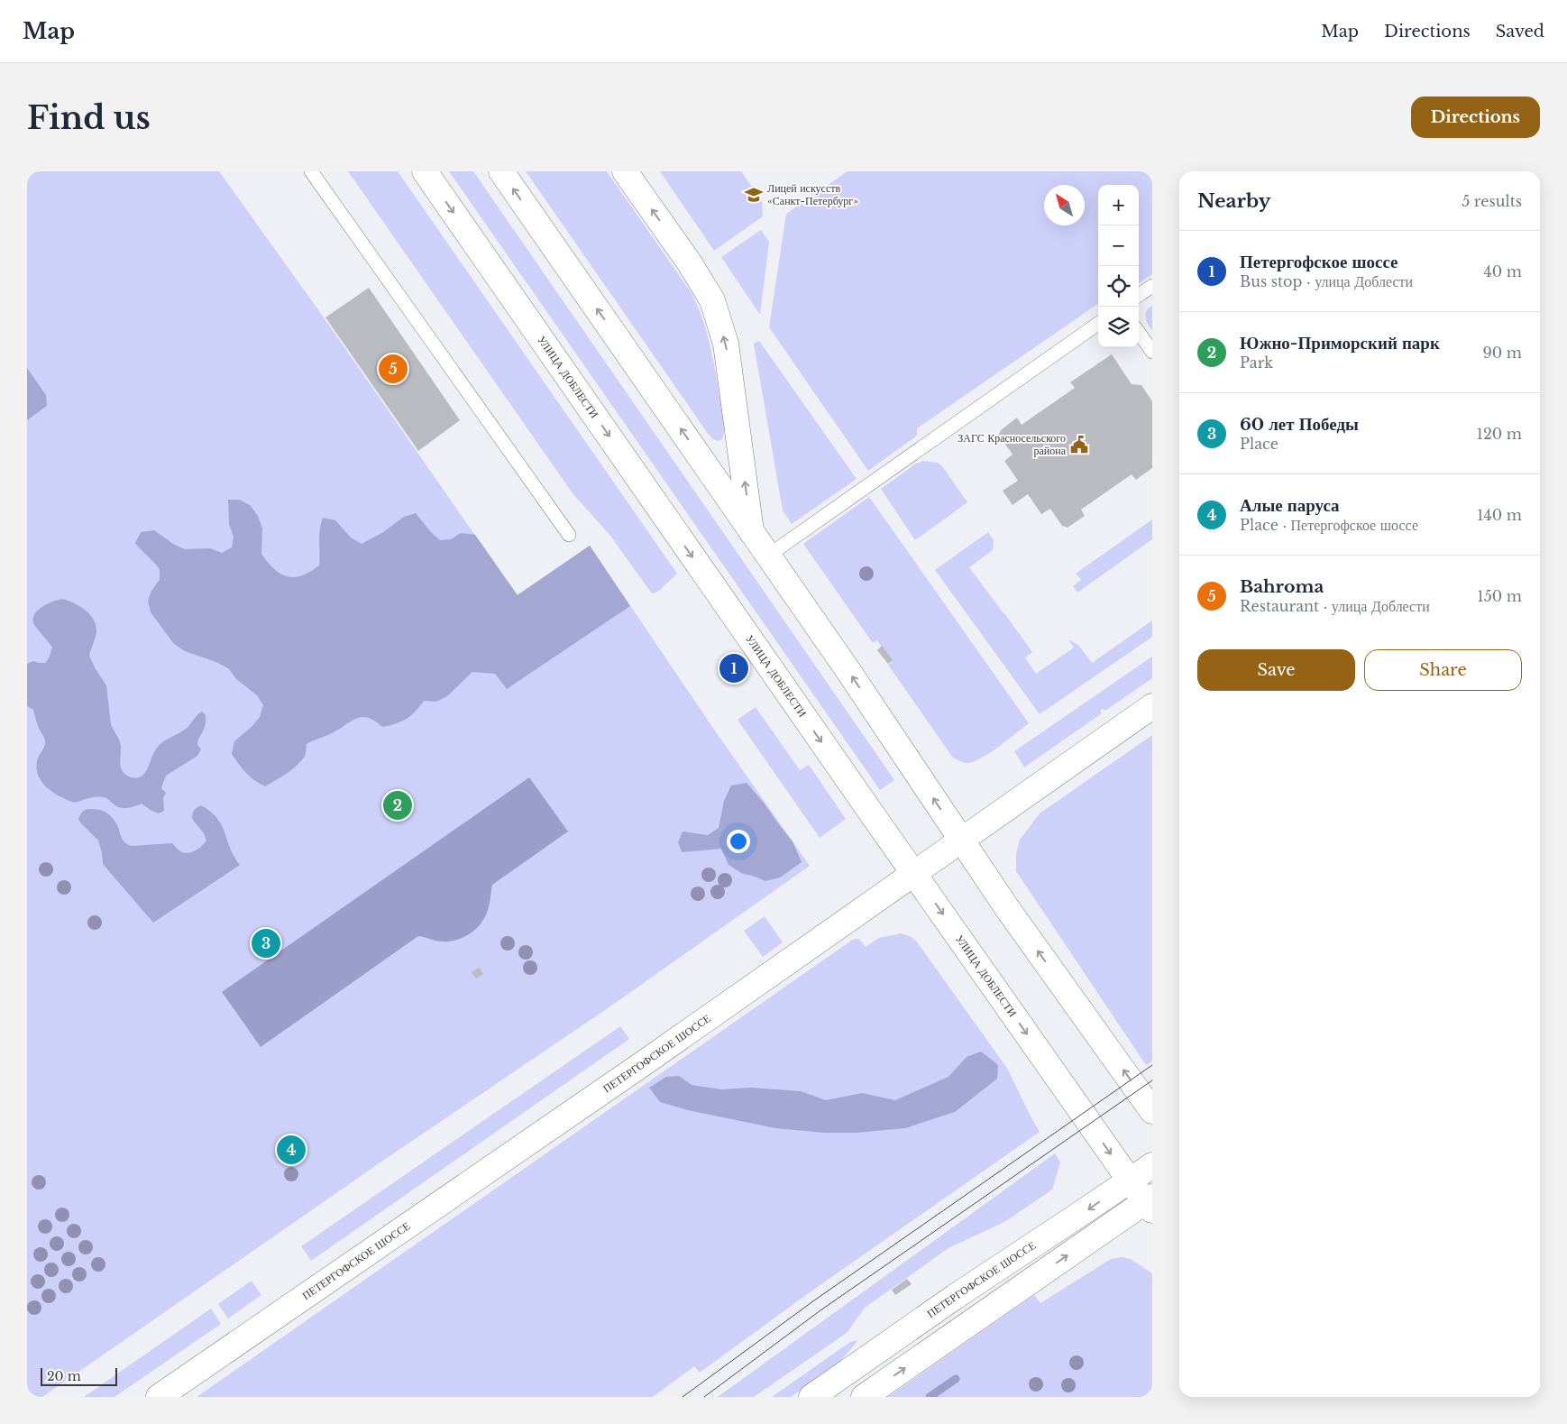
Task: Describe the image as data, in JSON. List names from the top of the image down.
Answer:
{
  "streets": {
    "main road": ["УЛИЦА ДОБЛЕСТИ", "ПЕТЕРГОФСКОЕ ШОССЕ"]
  },
  "crossings": [
    ["УЛИЦА ДОБЛЕСТИ", "ПЕТЕРГОФСКОЕ ШОССЕ"]
  ],
  "places": {
    "school or university": ["Лицей искусств «Санкт-Петербург»"],
    "public building": ["ЗАГС Красносельского района"]
  },
  "scale_bar": "20 m",
  "north": "top left",
  "page": {
    "header": "Map",
    "nav": ["Map", "Directions", "Saved"],
    "buttons": [
      "Directions",
      ["Save", "Share"]
    ],
    "title": "Find us",
    "heading": ["Nearby", "5 results"],
    "map_buttons": ["+", "−"],
    "list": [
      {
        "mark": "1",
        "name": "Петергофское шоссе",
        "note": "Bus stop · улица Доблести",
        "value": "40 m"
      },
      {
        "mark": "2",
        "name": "Южно-Приморский парк",
        "note": "Park",
        "value": "90 m"
      },
      {
        "mark": "3",
        "name": "60 лет Победы",
        "note": "Place",
        "value": "120 m"
      },
      {
        "mark": "4",
        "name": "Алые паруса",
        "note": "Place · Петергофское шоссе",
        "value": "140 m"
      },
      {
        "mark": "5",
        "name": "Bahroma",
        "note": "Restaurant · улица Доблести",
        "value": "150 m"
      }
    ],
    "pins": [
      "5",
      "1",
      "2",
      "3",
      "4"
    ],
    "scale": "20 m"
  }
}
